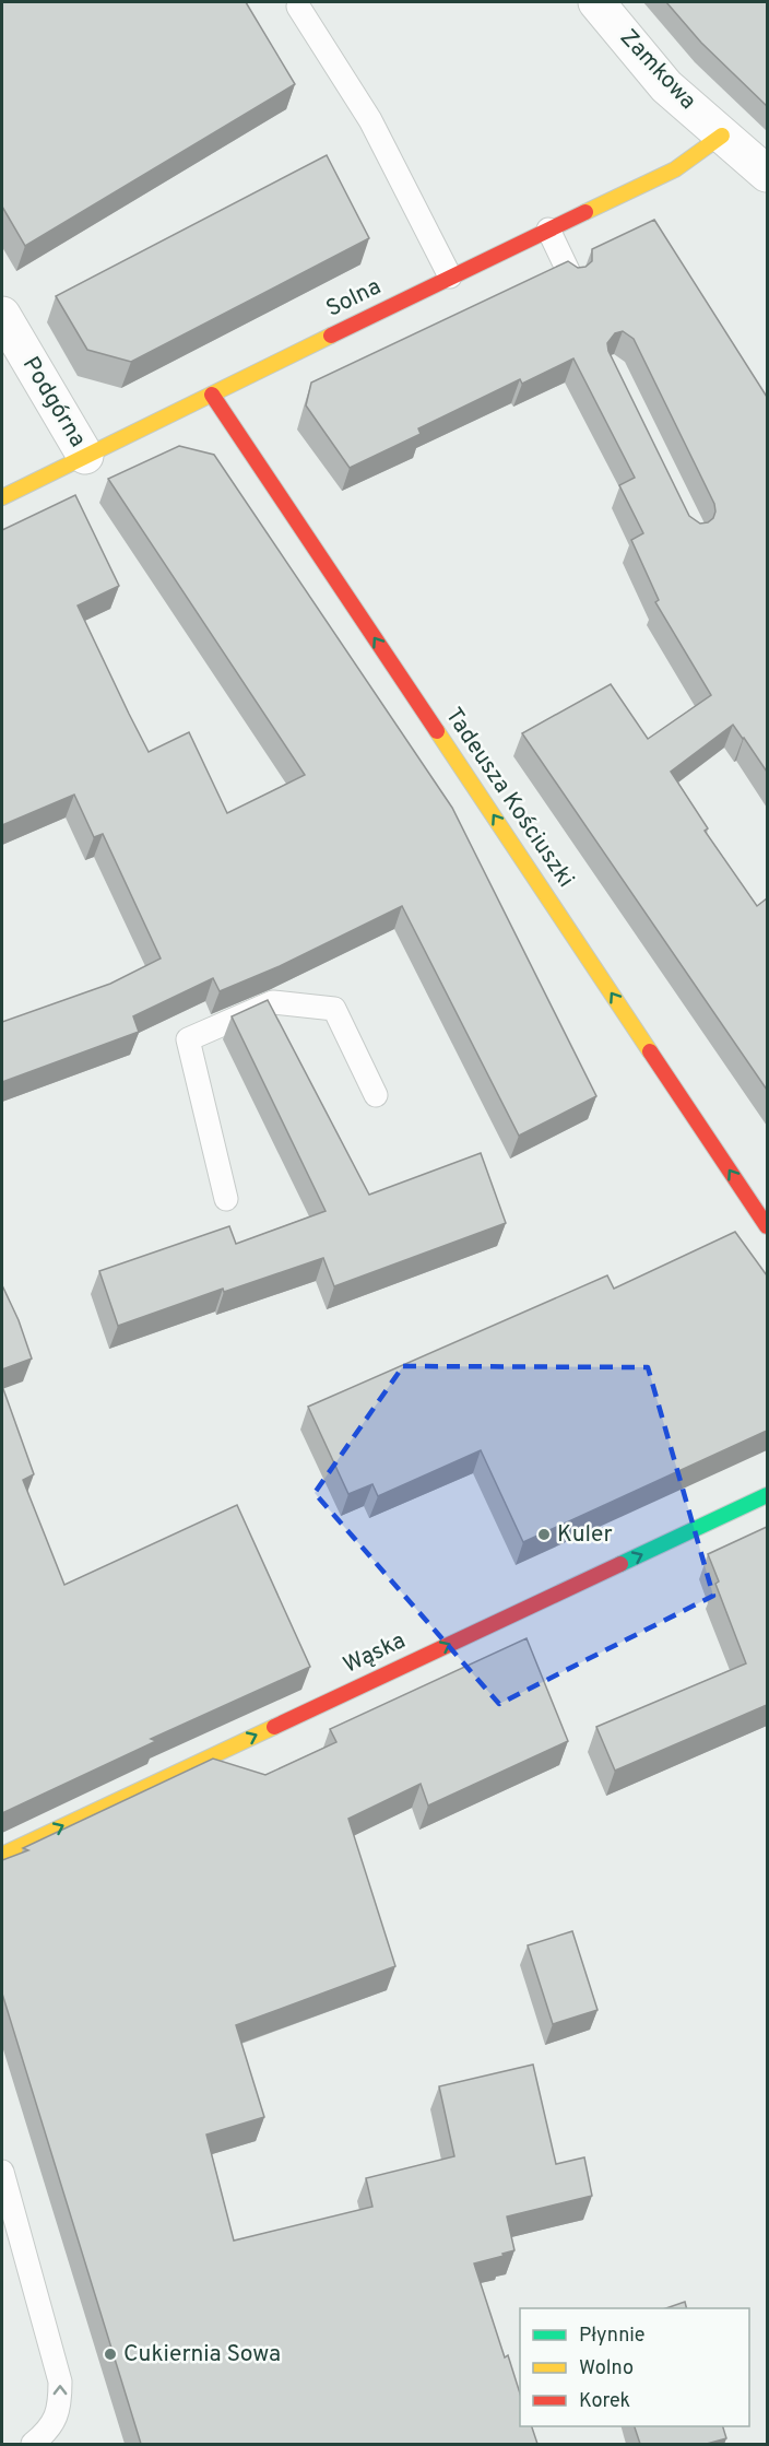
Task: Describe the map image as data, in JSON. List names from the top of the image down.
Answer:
{
  "streets": {
    "street": [
      "Zamkowa",
      "Solna",
      "Podgórna",
      "Tadeusza Kościuszki",
      "Wąska"
    ]
  },
  "crossings": [
    ["Zamkowa", "Solna"],
    ["Solna", "Podgórna"],
    ["Solna", "Tadeusza Kościuszki"]
  ],
  "one_way": ["Tadeusza Kościuszki", "Wąska"],
  "places": ["Kuler", "Cukiernia Sowa"],
  "legend": ["Płynnie", "Wolno", "Korek"]
}
